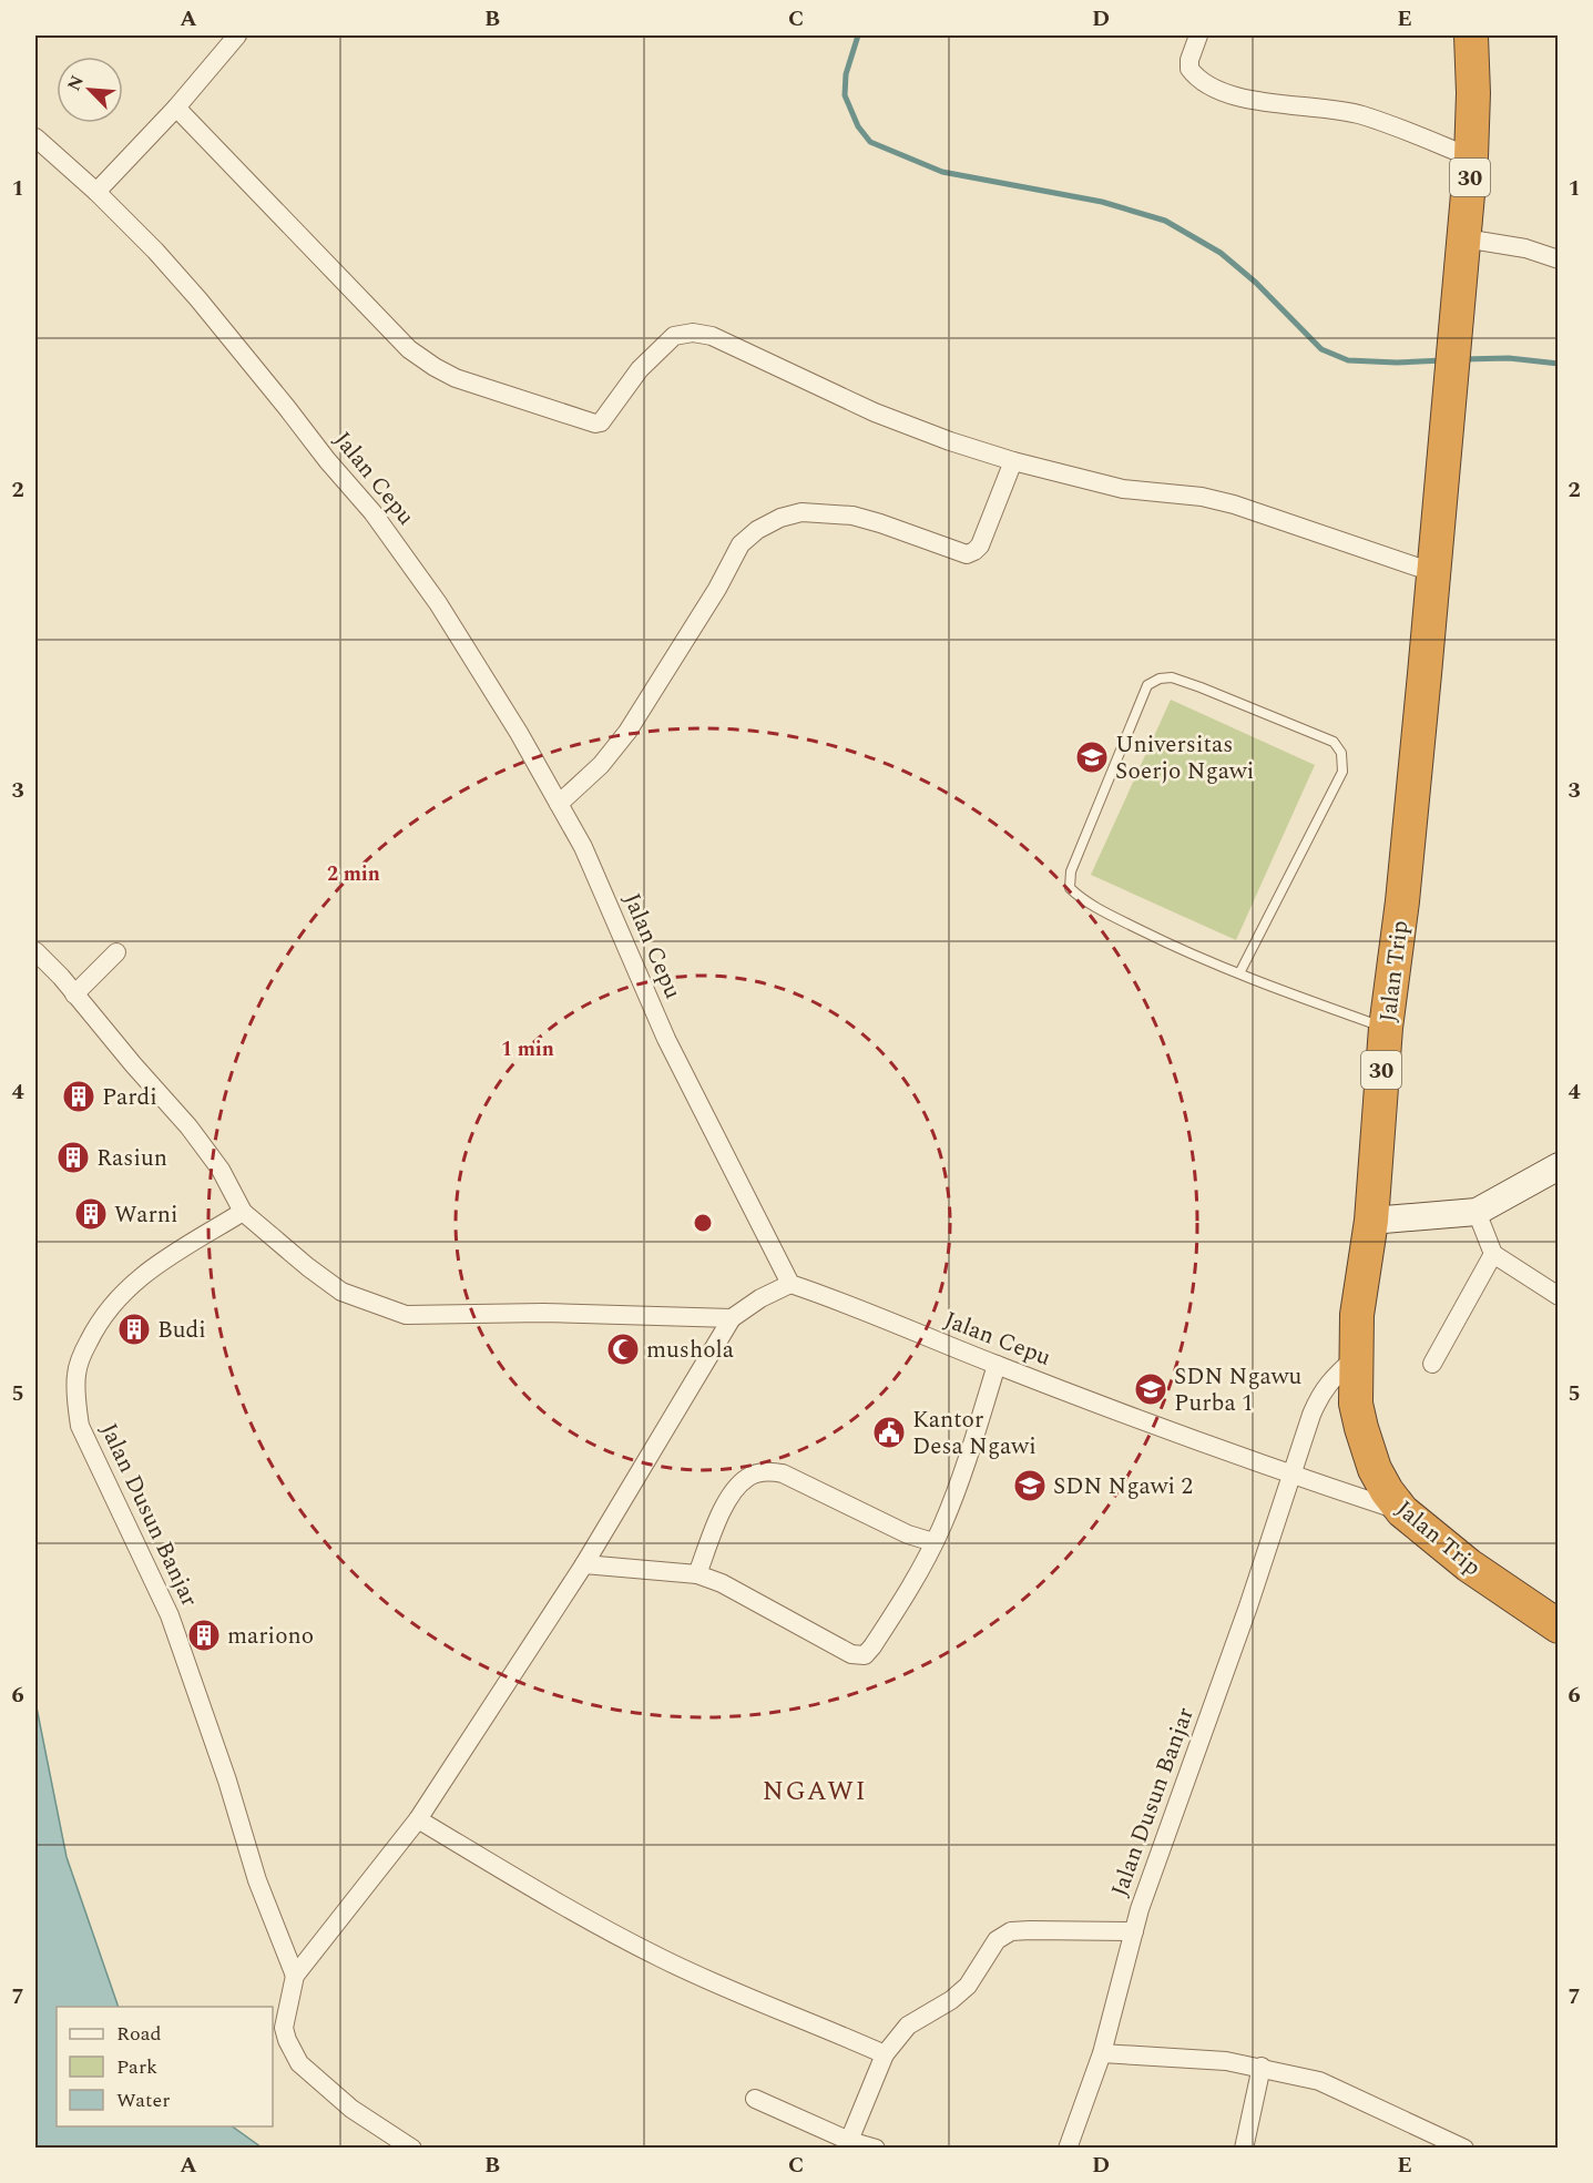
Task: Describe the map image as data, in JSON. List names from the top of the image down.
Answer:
{
  "streets": {
    "highway": ["30", "Jalan Trip"],
    "street": ["Jalan Cepu", "Jalan Dusun Banjar"]
  },
  "crossings": [
    ["30", "Jalan Trip"],
    ["Jalan Cepu", "Jalan Trip"],
    ["Jalan Cepu", "Jalan Dusun Banjar"],
    ["Jalan Trip", "Jalan Dusun Banjar"]
  ],
  "districts": ["NGAWI"],
  "places": {
    "school or university": ["Universitas Soerjo Ngawi", "SDN Ngawu Purba 1", "SDN Ngawi 2"],
    "building": [
      "Pardi",
      "Rasiun",
      "Warni",
      "Budi",
      "mariono"
    ],
    "mosque": ["mushola"],
    "public building": ["Kantor Desa Ngawi"]
  },
  "legend": ["Road", "Park", "Water"],
  "north": "top left",
  "grid": {
    "columns": [
      "A",
      "B",
      "C",
      "D",
      "E"
    ],
    "rows": [
      "1",
      "2",
      "3",
      "4",
      "5",
      "6",
      "7"
    ]
  },
  "rings": ["2 min", "1 min"]
}
